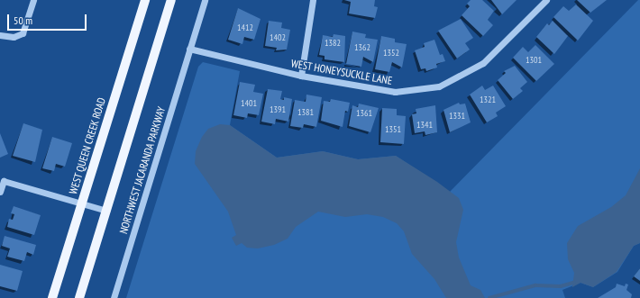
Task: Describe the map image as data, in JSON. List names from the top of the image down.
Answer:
{
  "streets": {
    "main road": ["WEST QUEEN CREEK ROAD"],
    "street": ["WEST HONEYSUCKLE LANE", "NORTHWEST JACARANDA PARKWAY"]
  },
  "crossings": [
    ["WEST HONEYSUCKLE LANE", "NORTHWEST JACARANDA PARKWAY"]
  ],
  "house_numbers": [
    "1412",
    "1402",
    "1382",
    "1362",
    "1352",
    "1301",
    "1321",
    "1401",
    "1391",
    "1381",
    "1361",
    "1331",
    "1341",
    "1351"
  ],
  "scale_bar": "50 m"
}
